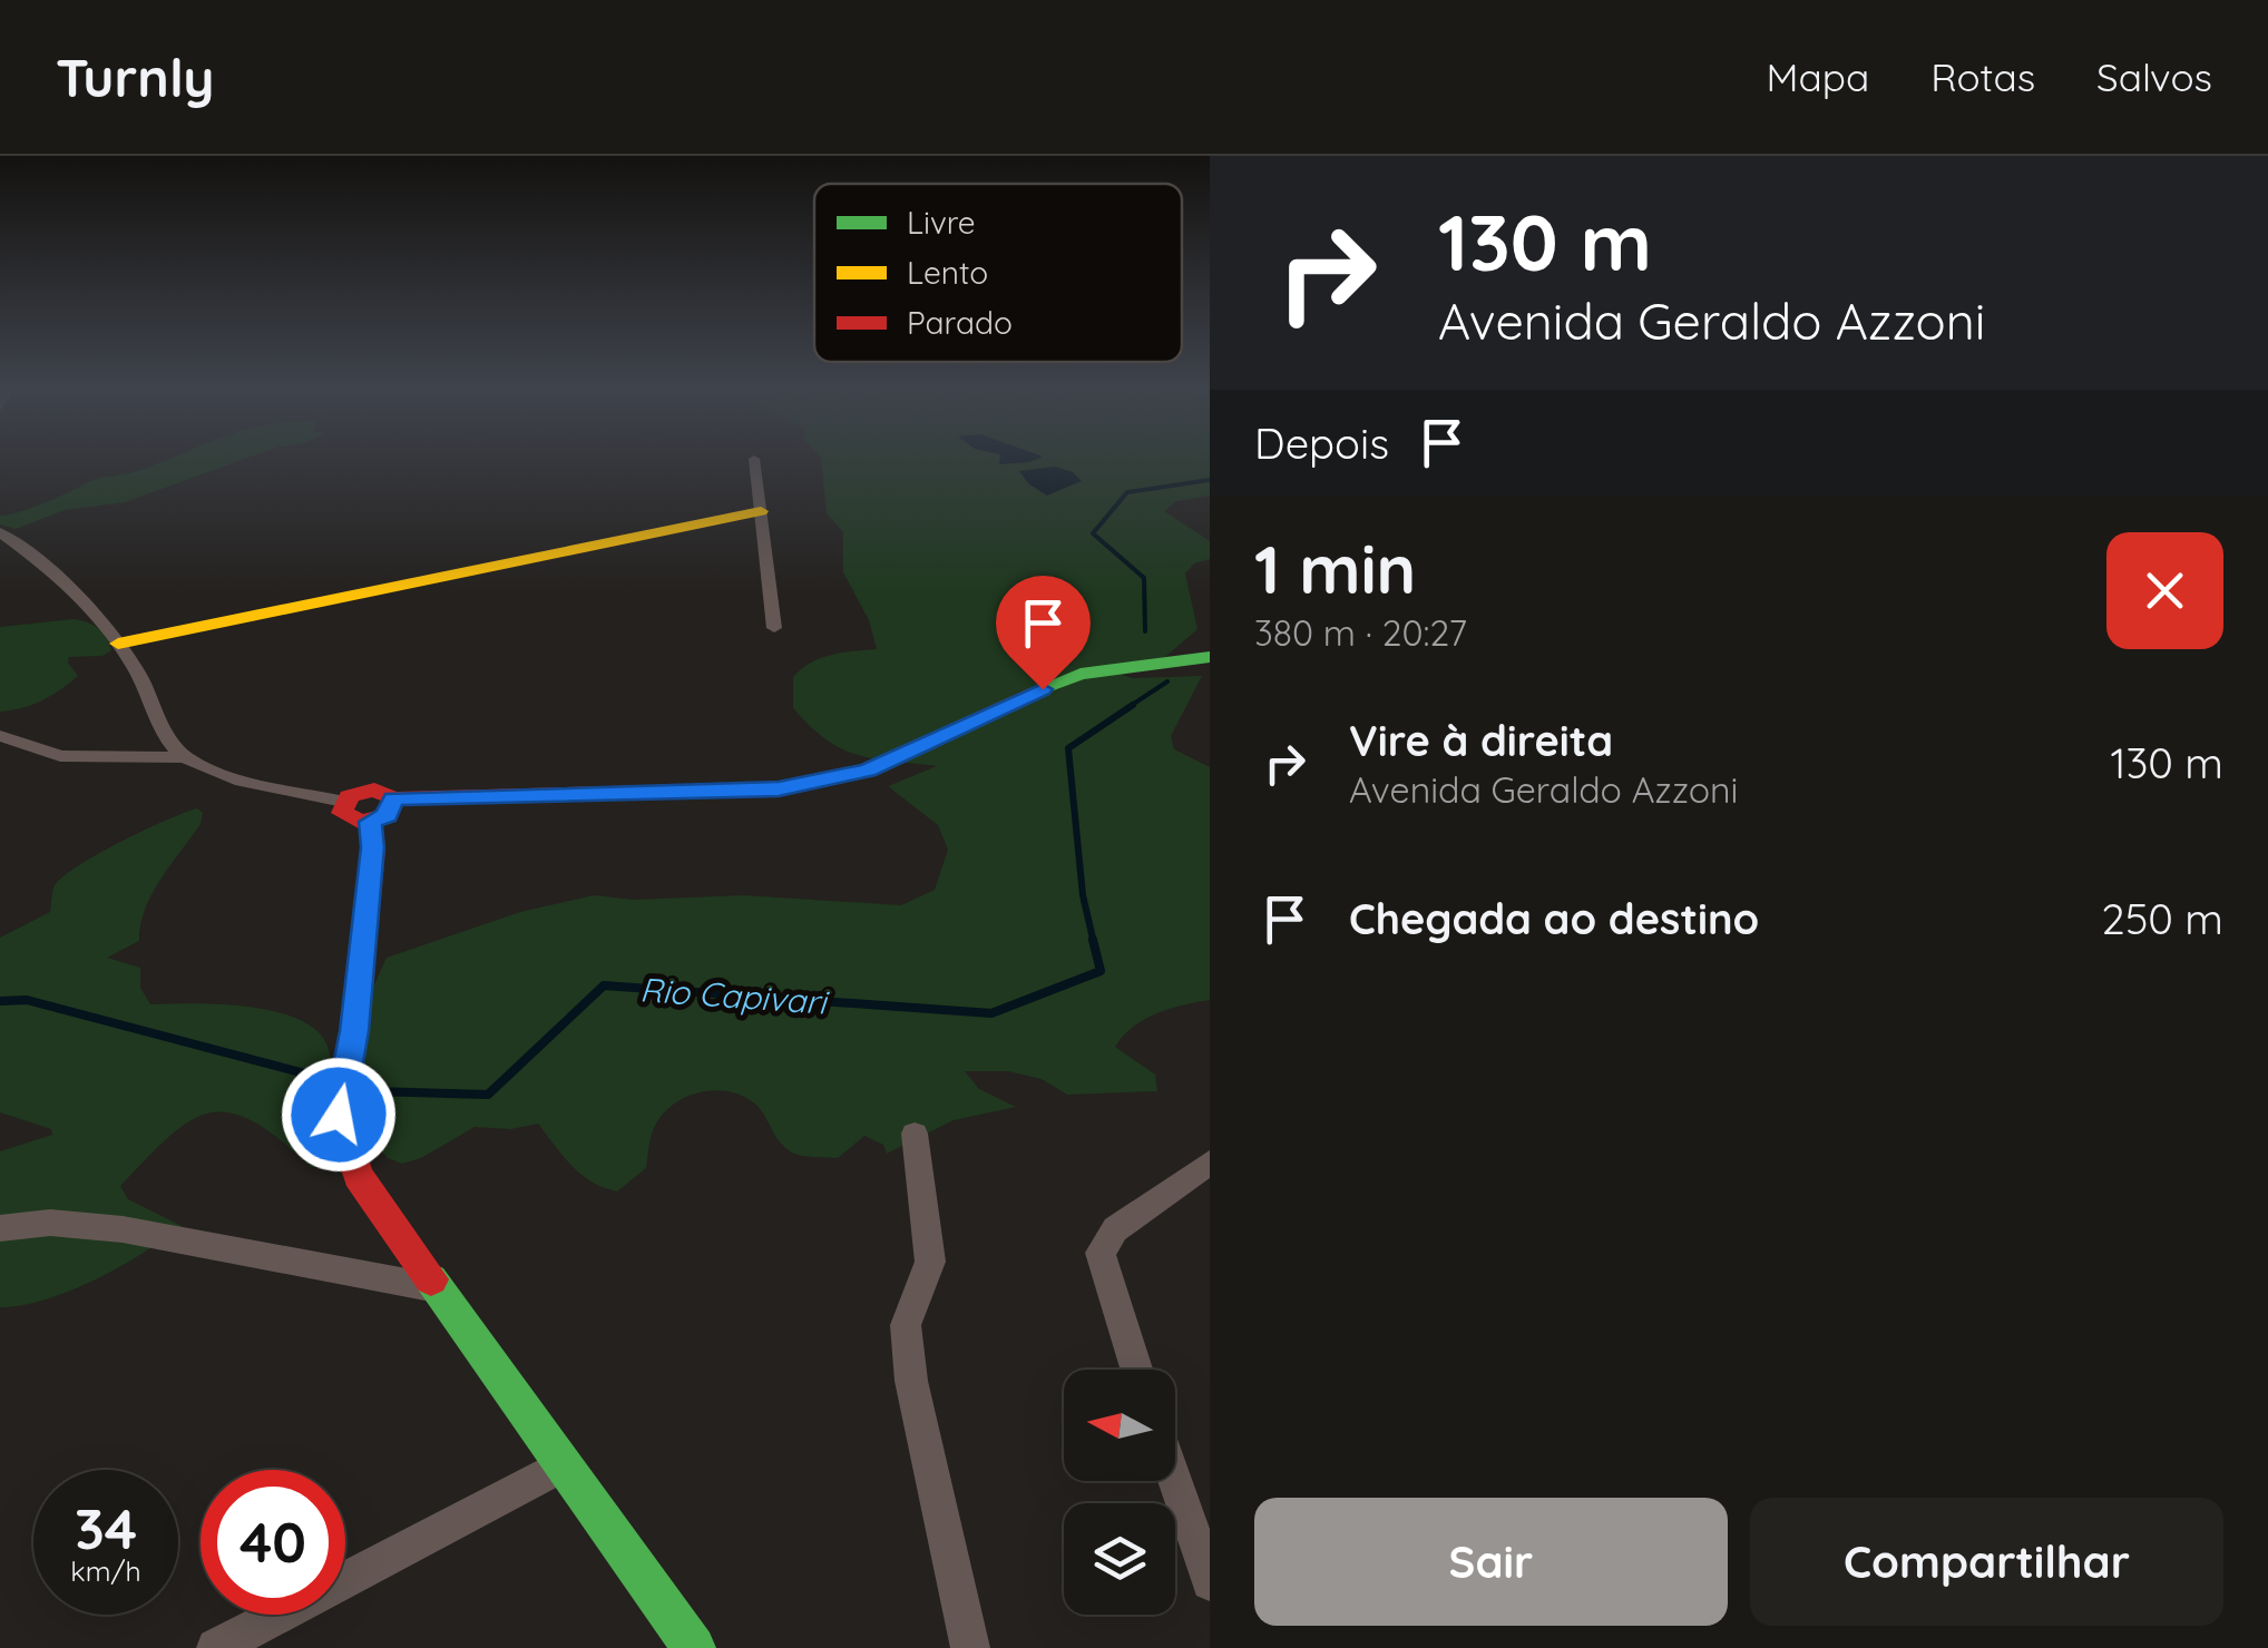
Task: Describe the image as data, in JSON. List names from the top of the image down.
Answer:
{
  "water": ["Rio Capivari"],
  "legend": ["Livre", "Lento", "Parado"],
  "north": "left",
  "page": {
    "header": "Turnly",
    "nav": ["Mapa", "Rotas", "Salvos"],
    "turn": ["130 m", "Avenida Geraldo Azzoni"],
    "then": "Depois",
    "heading": ["1 min", "380 m · 20:27"],
    "list": [
      {
        "name": "Vire à direita",
        "note": "Avenida Geraldo Azzoni",
        "value": "130 m"
      },
      {
        "name": "Chegada ao destino",
        "value": "250 m"
      }
    ],
    "speed": "34 km/h",
    "limit": "40",
    "buttons": ["Sair", "Compartilhar"]
  }
}
